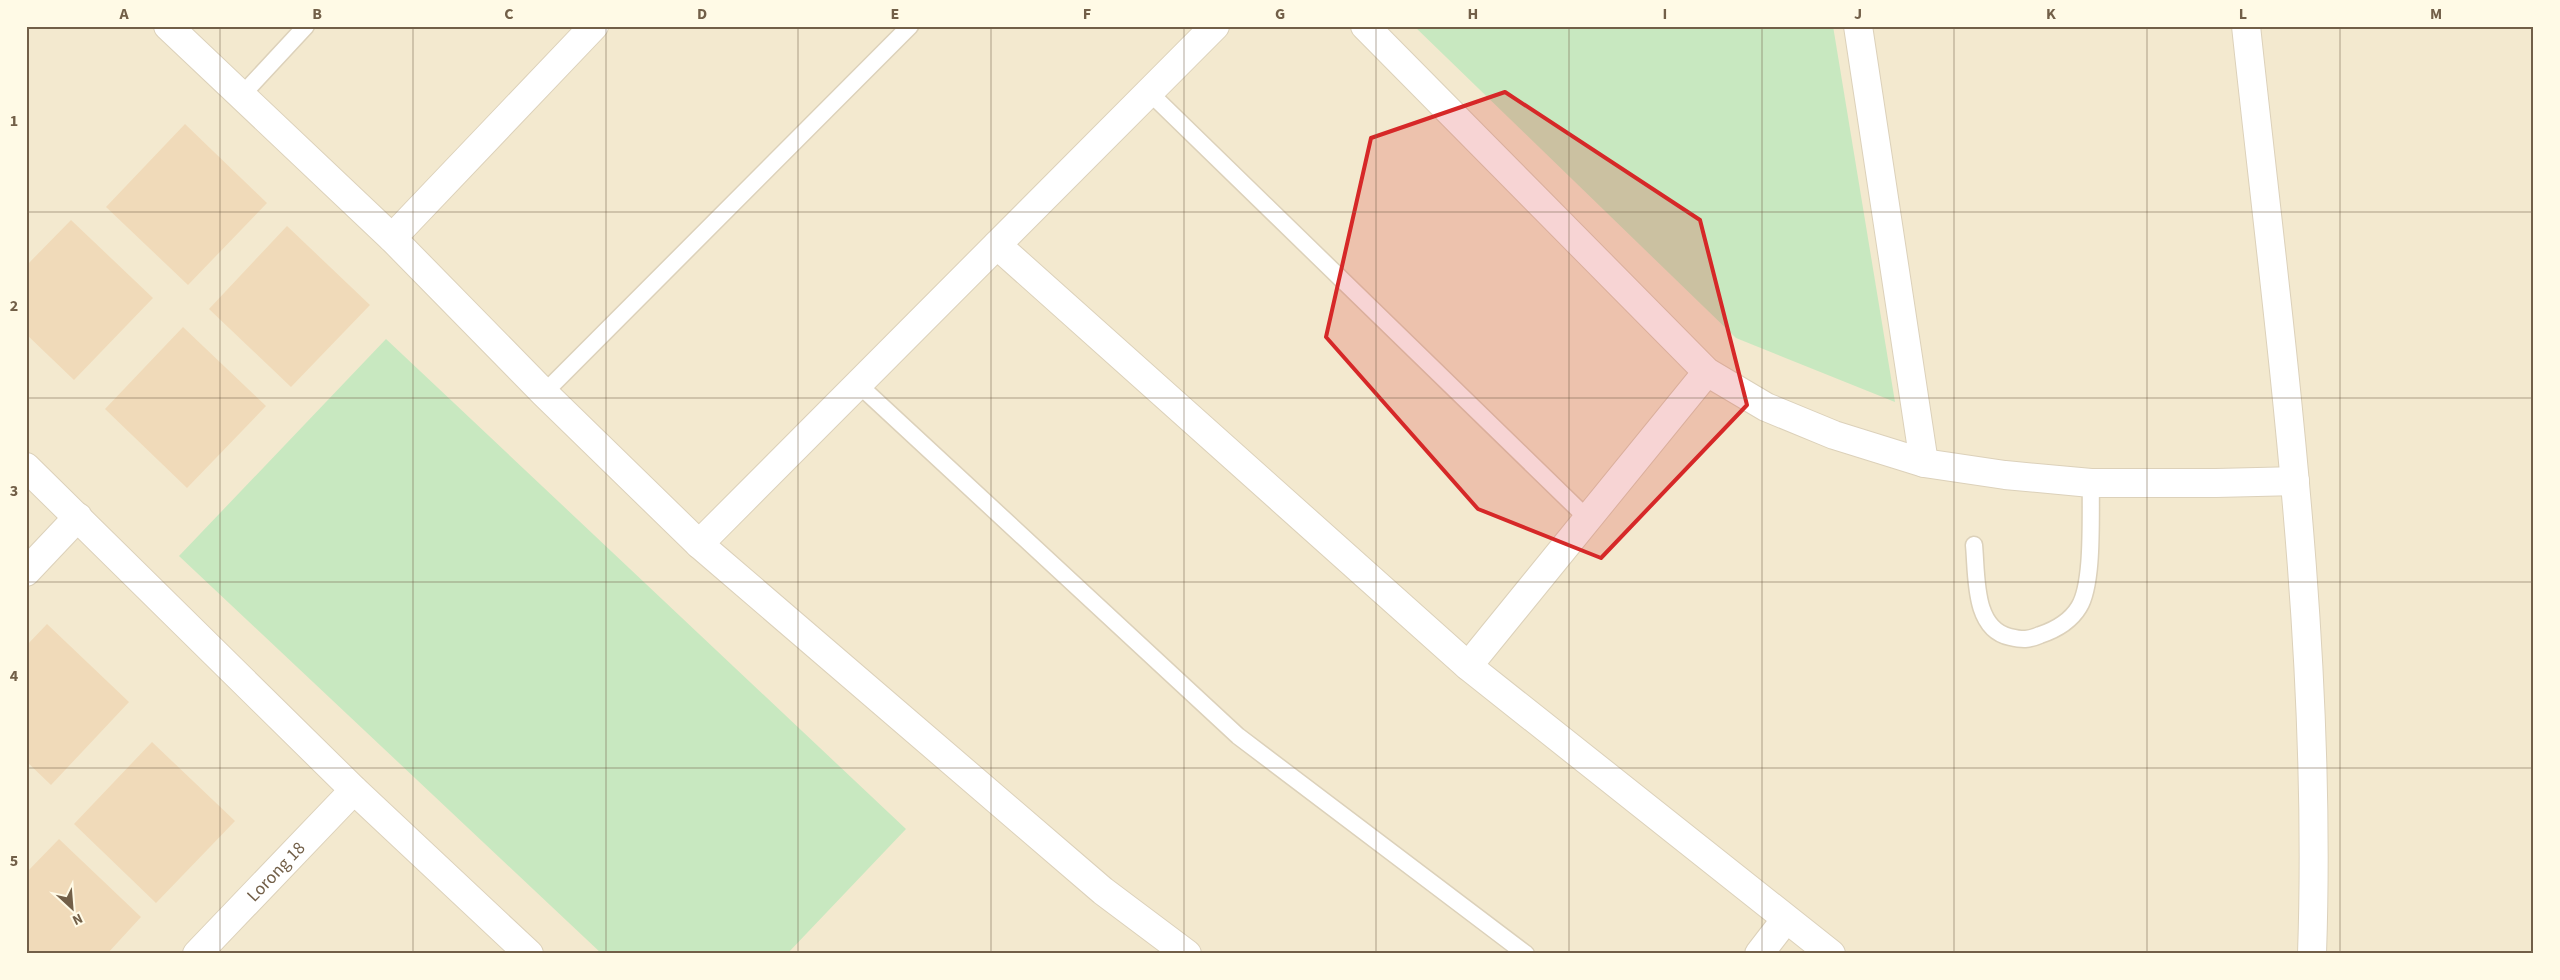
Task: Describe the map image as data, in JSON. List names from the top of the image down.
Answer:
{
  "streets": {
    "street": ["Lorong 18"]
  },
  "north": "bottom right",
  "grid": {
    "columns": [
      "A",
      "B",
      "C",
      "D",
      "E",
      "F",
      "G",
      "H",
      "I",
      "J",
      "K",
      "L",
      "M"
    ],
    "rows": [
      "1",
      "2",
      "3",
      "4",
      "5"
    ]
  }
}
